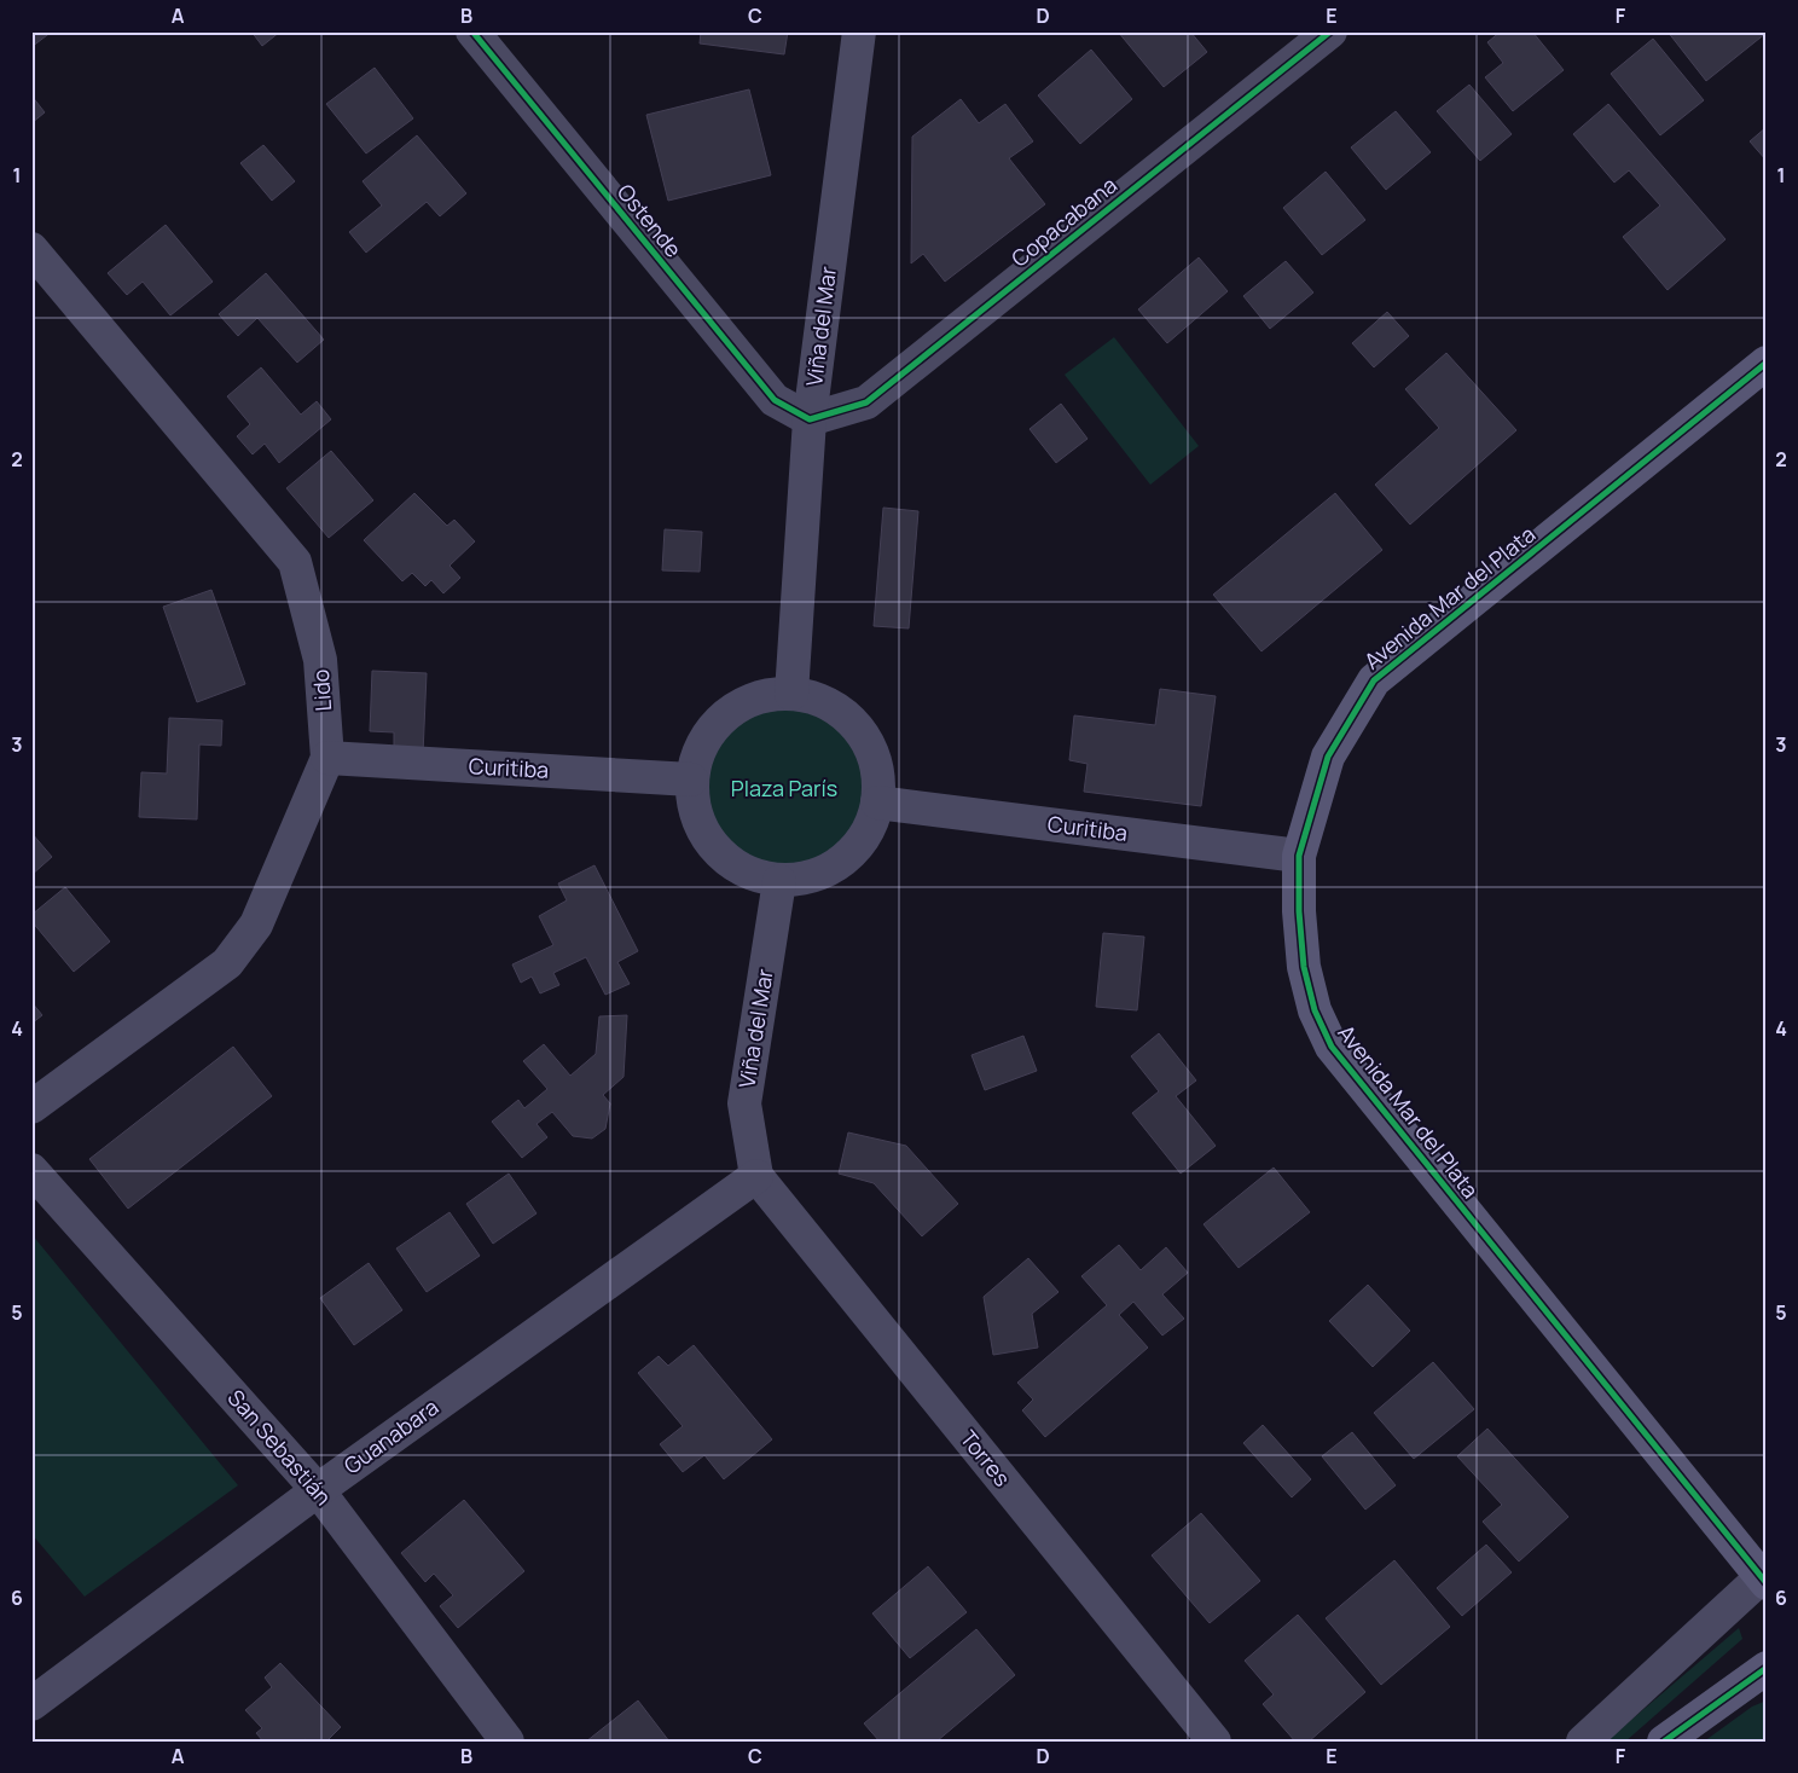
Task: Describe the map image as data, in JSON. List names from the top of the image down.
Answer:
{
  "streets": {
    "street": [
      "Ostende",
      "Copacabana",
      "Viña del Mar",
      "Avenida Mar del Plata",
      "Lido",
      "Curitiba",
      "Guanabara",
      "San Sebastián",
      "Torres"
    ]
  },
  "crossings": [
    ["Ostende", "Copacabana"],
    ["Ostende", "Viña del Mar"],
    ["Copacabana", "Viña del Mar"],
    ["Viña del Mar", "Curitiba"],
    ["Viña del Mar", "Guanabara"],
    ["Viña del Mar", "Torres"],
    ["Avenida Mar del Plata", "Curitiba"],
    ["Lido", "Curitiba"],
    ["Guanabara", "San Sebastián"],
    ["Guanabara", "Torres"]
  ],
  "parks": ["Plaza París"],
  "grid": {
    "columns": [
      "A",
      "B",
      "C",
      "D",
      "E",
      "F"
    ],
    "rows": [
      "1",
      "2",
      "3",
      "4",
      "5",
      "6"
    ]
  }
}
